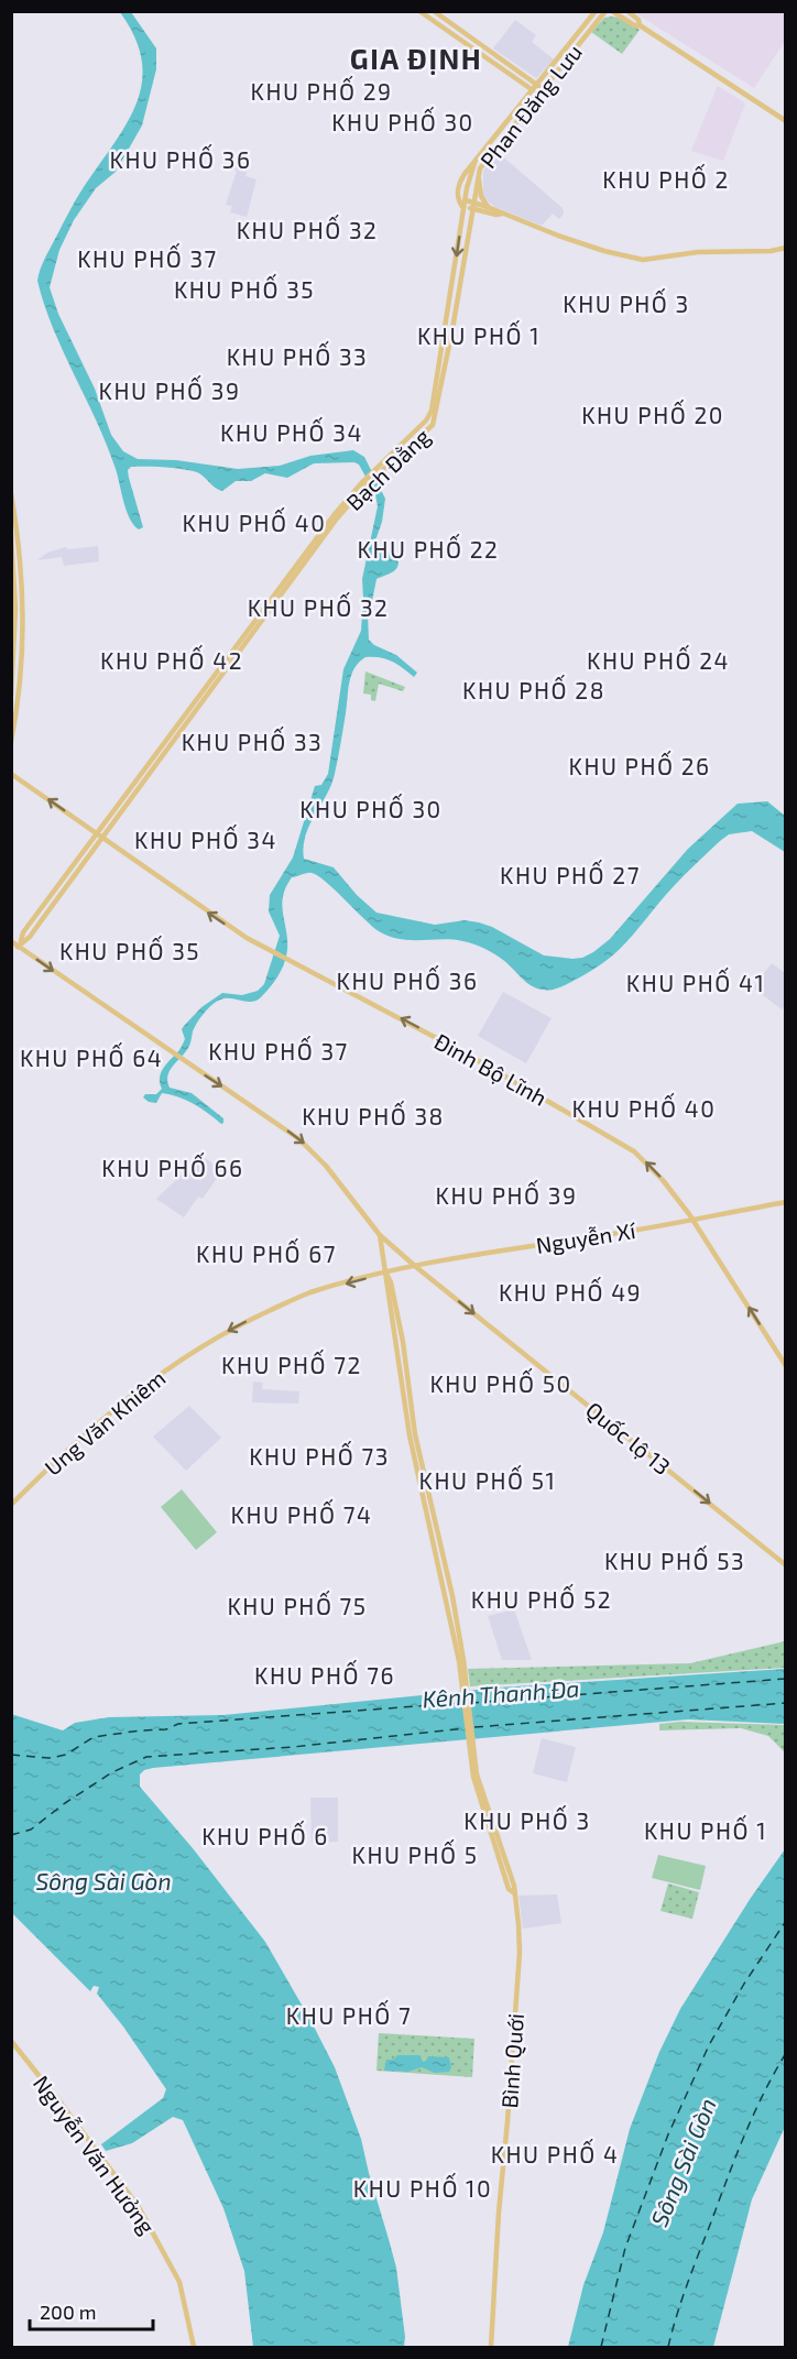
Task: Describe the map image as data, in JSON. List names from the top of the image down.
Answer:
{
  "streets": {
    "main road": [
      "Phan Đăng Lưu",
      "Bạch Đằng",
      "Đinh Bộ Lĩnh",
      "Nguyễn Xí",
      "Ung Văn Khiêm",
      "Quốc lộ 13",
      "Bình Quới",
      "Nguyễn Văn Hưởng"
    ]
  },
  "crossings": [
    ["Phan Đăng Lưu", "Bạch Đằng"],
    ["Bạch Đằng", "Đinh Bộ Lĩnh"],
    ["Bạch Đằng", "Quốc lộ 13"],
    ["Đinh Bộ Lĩnh", "Nguyễn Xí"],
    ["Nguyễn Xí", "Ung Văn Khiêm"],
    ["Nguyễn Xí", "Quốc lộ 13"],
    ["Nguyễn Xí", "Bình Quới"],
    ["Ung Văn Khiêm", "Bình Quới"],
    ["Quốc lộ 13", "Bình Quới"]
  ],
  "one_way": ["Đinh Bộ Lĩnh", "Ung Văn Khiêm", "Quốc lộ 13"],
  "districts": [
    "GIA ĐỊNH",
    "KHU PHỐ 29",
    "KHU PHỐ 30",
    "KHU PHỐ 36",
    "KHU PHỐ 2",
    "KHU PHỐ 32",
    "KHU PHỐ 37",
    "KHU PHỐ 35",
    "KHU PHỐ 3",
    "KHU PHỐ 1",
    "KHU PHỐ 33",
    "KHU PHỐ 39",
    "KHU PHỐ 20",
    "KHU PHỐ 34",
    "KHU PHỐ 40",
    "KHU PHỐ 22",
    "KHU PHỐ 32",
    "KHU PHỐ 42",
    "KHU PHỐ 24",
    "KHU PHỐ 28",
    "KHU PHỐ 33",
    "KHU PHỐ 26",
    "KHU PHỐ 30",
    "KHU PHỐ 34",
    "KHU PHỐ 27",
    "KHU PHỐ 35",
    "KHU PHỐ 36",
    "KHU PHỐ 41",
    "KHU PHỐ 37",
    "KHU PHỐ 64",
    "KHU PHỐ 40",
    "KHU PHỐ 38",
    "KHU PHỐ 66",
    "KHU PHỐ 39",
    "KHU PHỐ 67",
    "KHU PHỐ 49",
    "KHU PHỐ 72",
    "KHU PHỐ 50",
    "KHU PHỐ 73",
    "KHU PHỐ 51",
    "KHU PHỐ 74",
    "KHU PHỐ 53",
    "KHU PHỐ 52",
    "KHU PHỐ 75",
    "KHU PHỐ 76",
    "KHU PHỐ 3",
    "KHU PHỐ 1",
    "KHU PHỐ 6",
    "KHU PHỐ 5",
    "KHU PHỐ 7",
    "KHU PHỐ 4",
    "KHU PHỐ 10"
  ],
  "water": ["Kênh Thanh Đa", "Sông Sài Gòn"],
  "scale_bar": "200 m"
}
